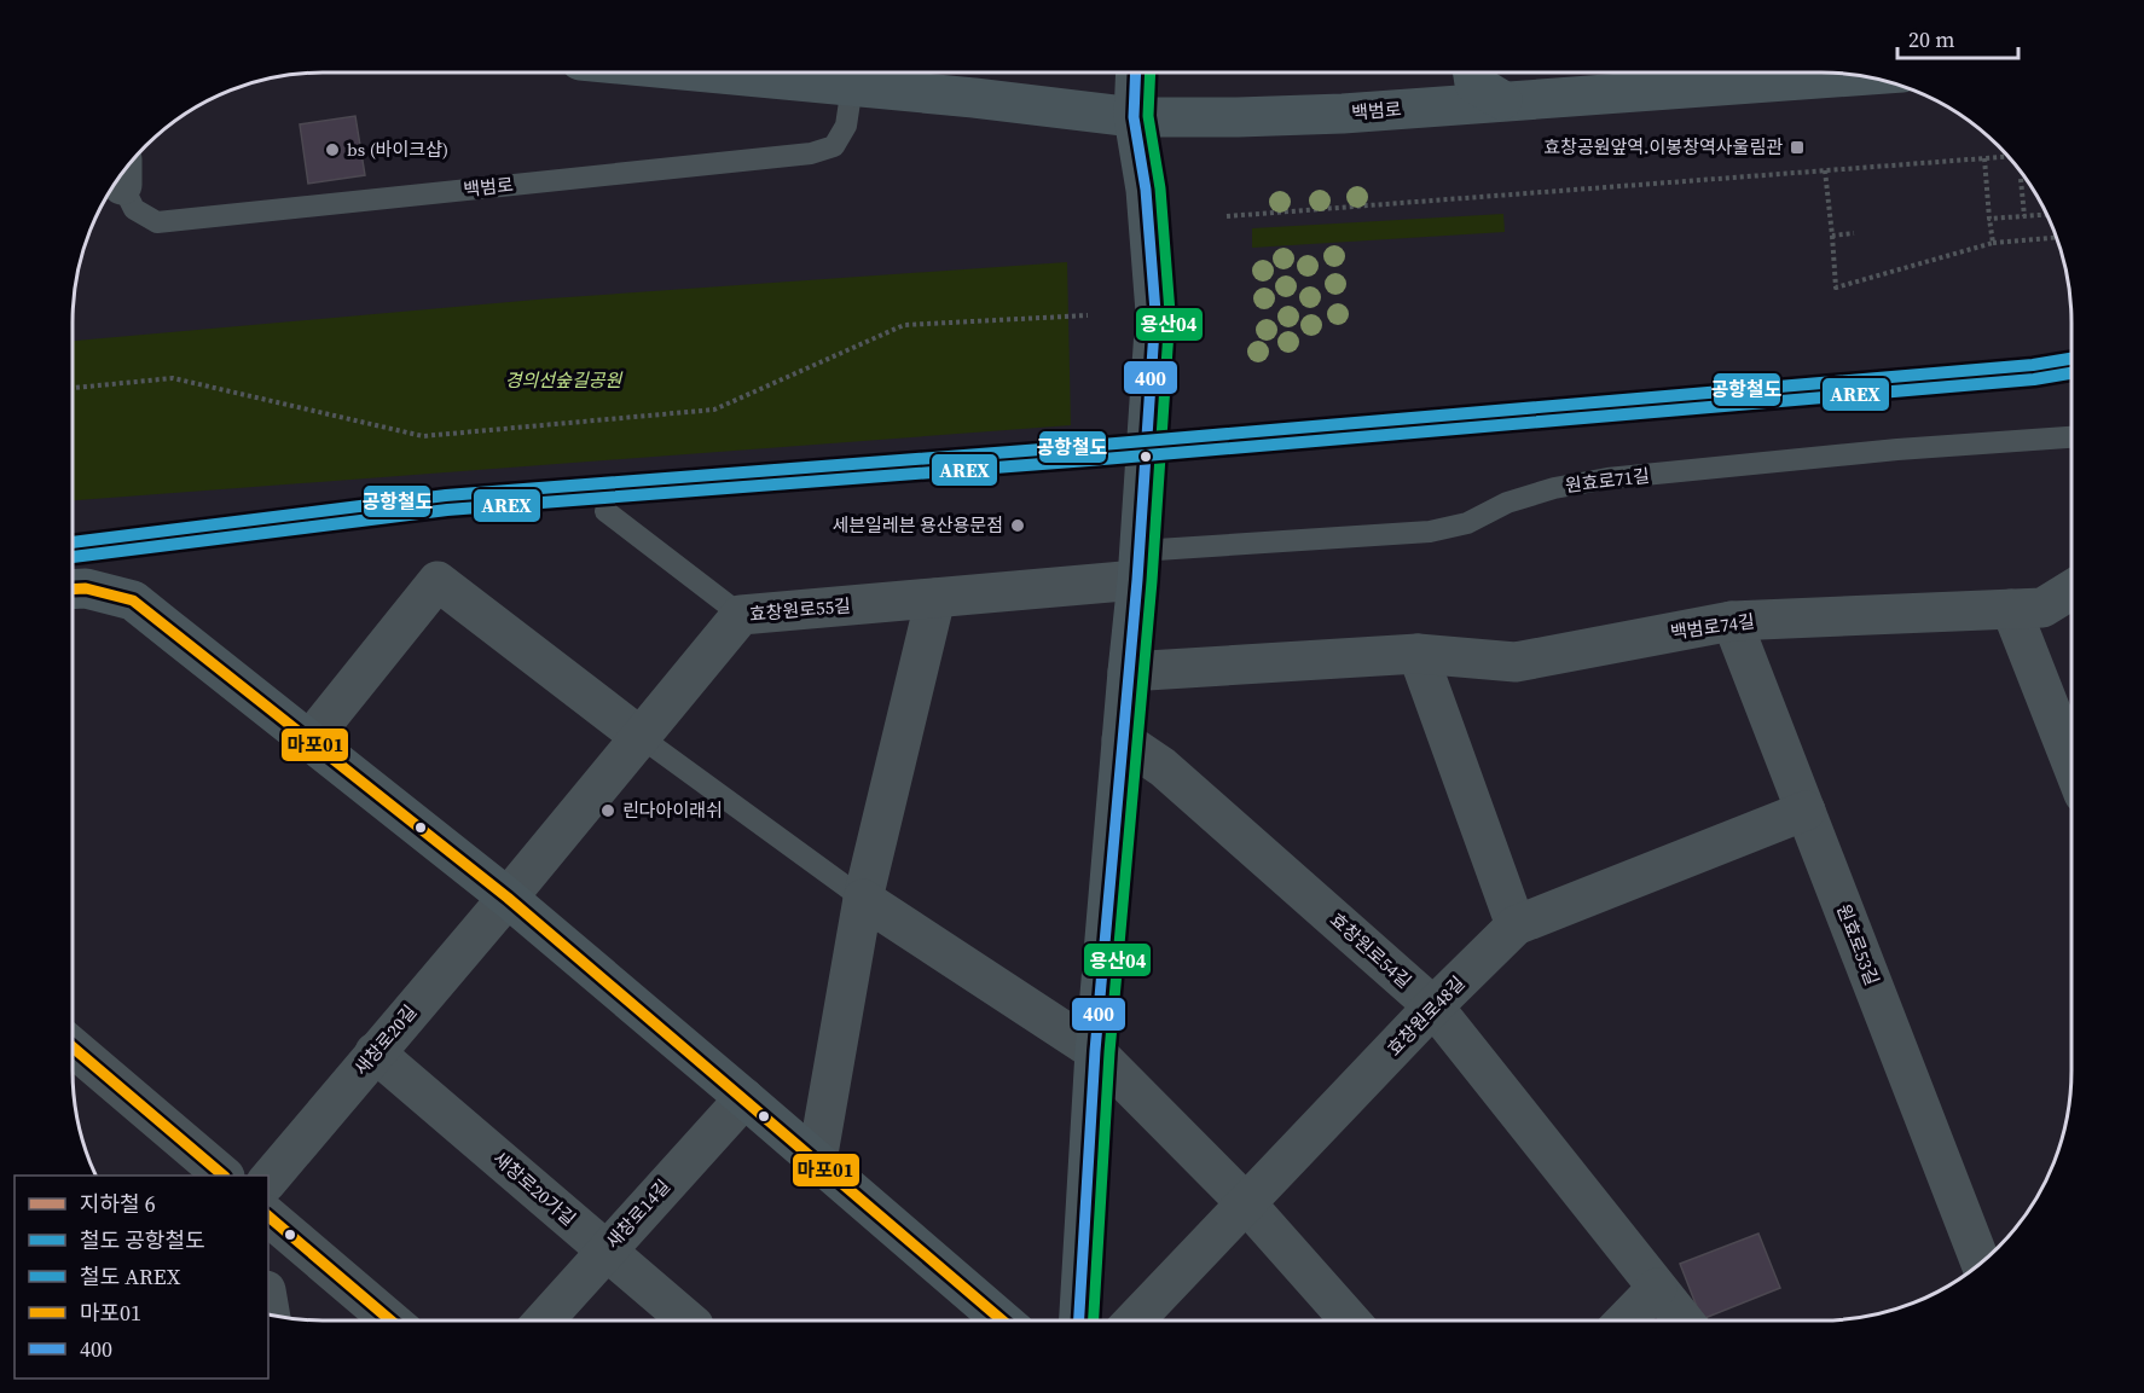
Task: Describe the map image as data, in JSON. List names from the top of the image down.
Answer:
{
  "streets": {
    "main road": ["백범로"],
    "street": [
      "효창원로55길",
      "백범로74길",
      "원효로53길",
      "효창원로54길",
      "효창원로48길",
      "새창로20길",
      "새창로20가길",
      "새창로14길"
    ],
    "lane": ["원효로71길"]
  },
  "crossings": [
    ["원효로71길", "효창원로55길"],
    ["효창원로55길", "새창로20길"],
    ["백범로74길", "원효로53길"],
    ["원효로53길", "효창원로48길"],
    ["효창원로54길", "효창원로48길"],
    ["새창로20길", "새창로20가길"],
    ["새창로20가길", "새창로14길"]
  ],
  "parks": ["경의선숲길공원"],
  "places": {
    "transit": ["효창공원앞역.이봉창역사울림관"],
    "other": ["bs (바이크샵)", "세븐일레븐 용산용문점", "린다아이래쉬"]
  },
  "lines": [
    "transit line 400",
    "transit line 용산04",
    "rail line 공항철도",
    "rail line AREX",
    "transit line 마포01"
  ],
  "legend": [
    "지하철 6",
    "철도 공항철도",
    "철도 AREX",
    "마포01",
    "400"
  ],
  "scale_bar": "20 m"
}
